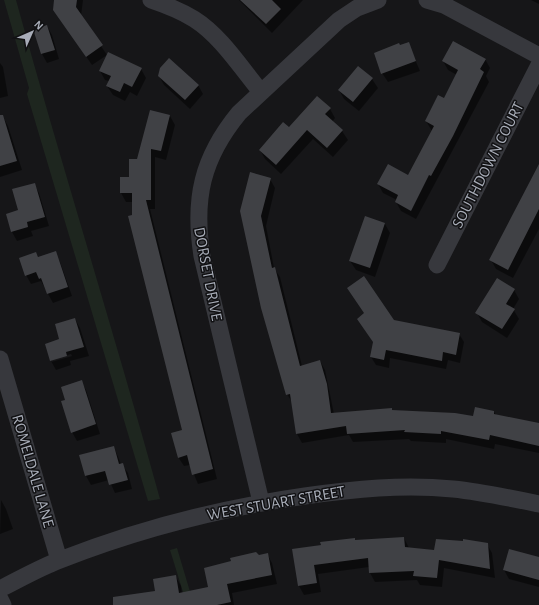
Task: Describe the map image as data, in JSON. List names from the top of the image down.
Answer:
{
  "streets": {
    "street": [
      "SOUTHDOWN COURT",
      "DORSET DRIVE",
      "ROMELDALE LANE",
      "WEST STUART STREET"
    ]
  },
  "crossings": [
    ["DORSET DRIVE", "WEST STUART STREET"],
    ["ROMELDALE LANE", "WEST STUART STREET"]
  ],
  "north": "top right"
}
